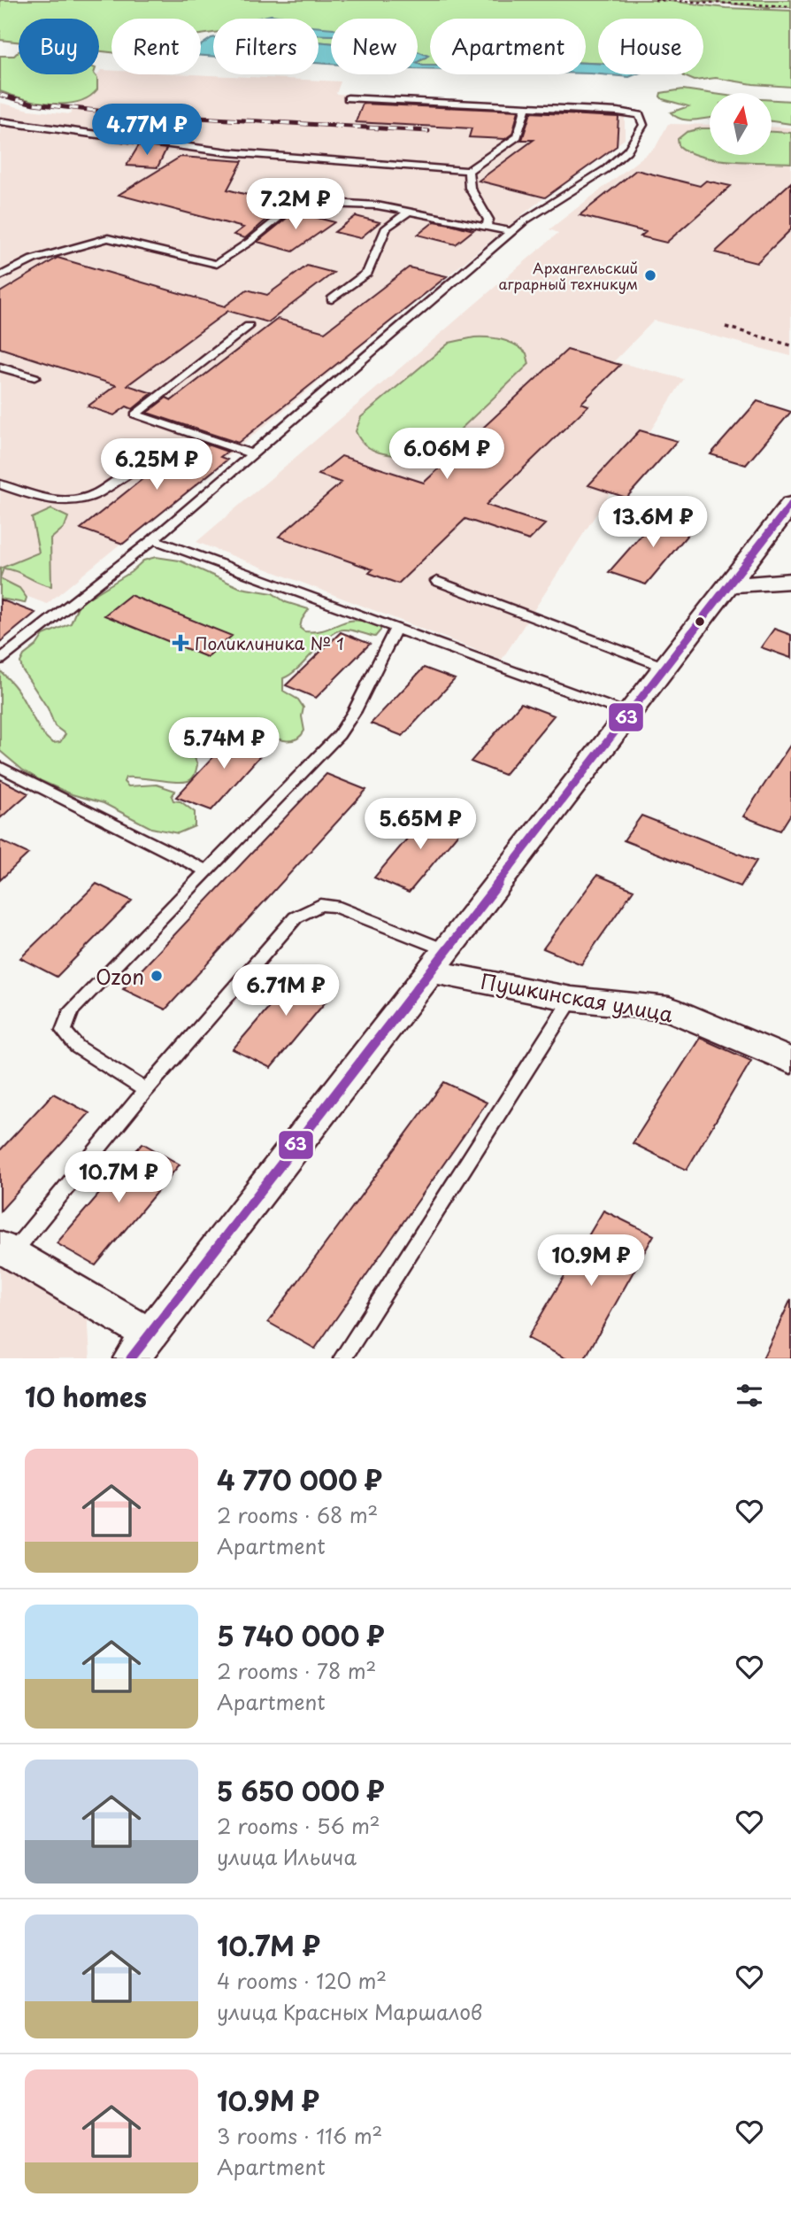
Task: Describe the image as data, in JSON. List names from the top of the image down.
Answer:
{
  "streets": {
    "street": ["Пушкинская улица"]
  },
  "places": {
    "other": ["Архангельский аграрный техникум", "Ozon"],
    "health": ["Поликлиника № 1"]
  },
  "lines": ["transit line 63"],
  "north": "top",
  "page": {
    "chip": [
      "Buy",
      "Rent",
      "Filters",
      "New",
      "Apartment",
      "House"
    ],
    "price": [
      "4.77M ₽",
      "7.2M ₽",
      "6.06M ₽",
      "6.25M ₽",
      "13.6M ₽",
      "5.74M ₽",
      "5.65M ₽",
      "6.71M ₽",
      "10.7M ₽",
      "10.9M ₽"
    ],
    "heading": "10 homes",
    "list": [
      {
        "name": "4 770 000 ₽",
        "note": "2 rooms · 68 m² · Apartment"
      },
      {
        "name": "5 740 000 ₽",
        "note": "2 rooms · 78 m² · Apartment"
      },
      {
        "name": "5 650 000 ₽",
        "note": "2 rooms · 56 m² · улица Ильича"
      },
      {
        "name": "10.7M ₽",
        "note": "4 rooms · 120 m² · улица Красных Маршалов"
      },
      {
        "name": "10.9M ₽",
        "note": "3 rooms · 116 m² · Apartment"
      }
    ]
  }
}
